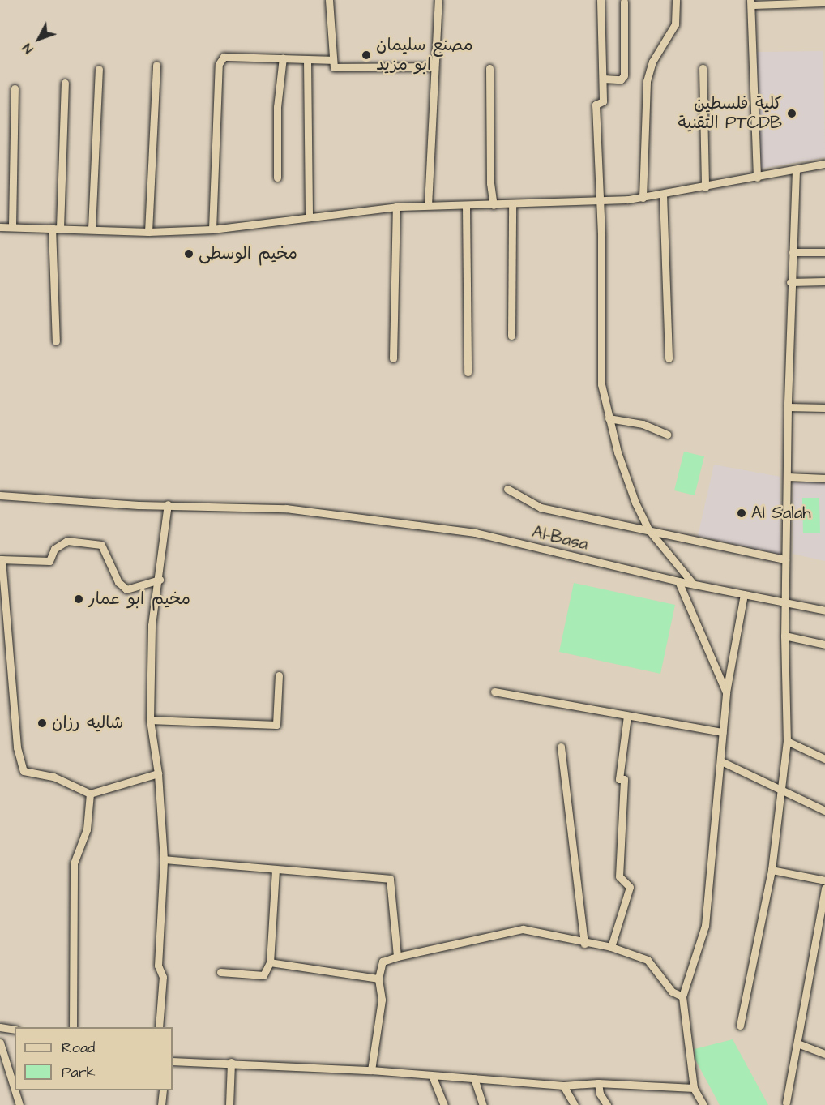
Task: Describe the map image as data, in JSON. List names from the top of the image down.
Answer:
{
  "streets": {
    "street": ["Al-Basa"]
  },
  "places": [
    "مصنع سليمان ابو مزيد",
    "كلية فلسطين التقنية PTCDB",
    "مخيم الوسطى",
    "Al Salah",
    "مخيم ابو عمار",
    "شاليه رزان"
  ],
  "legend": ["Road", "Park"],
  "north": "bottom left"
}
